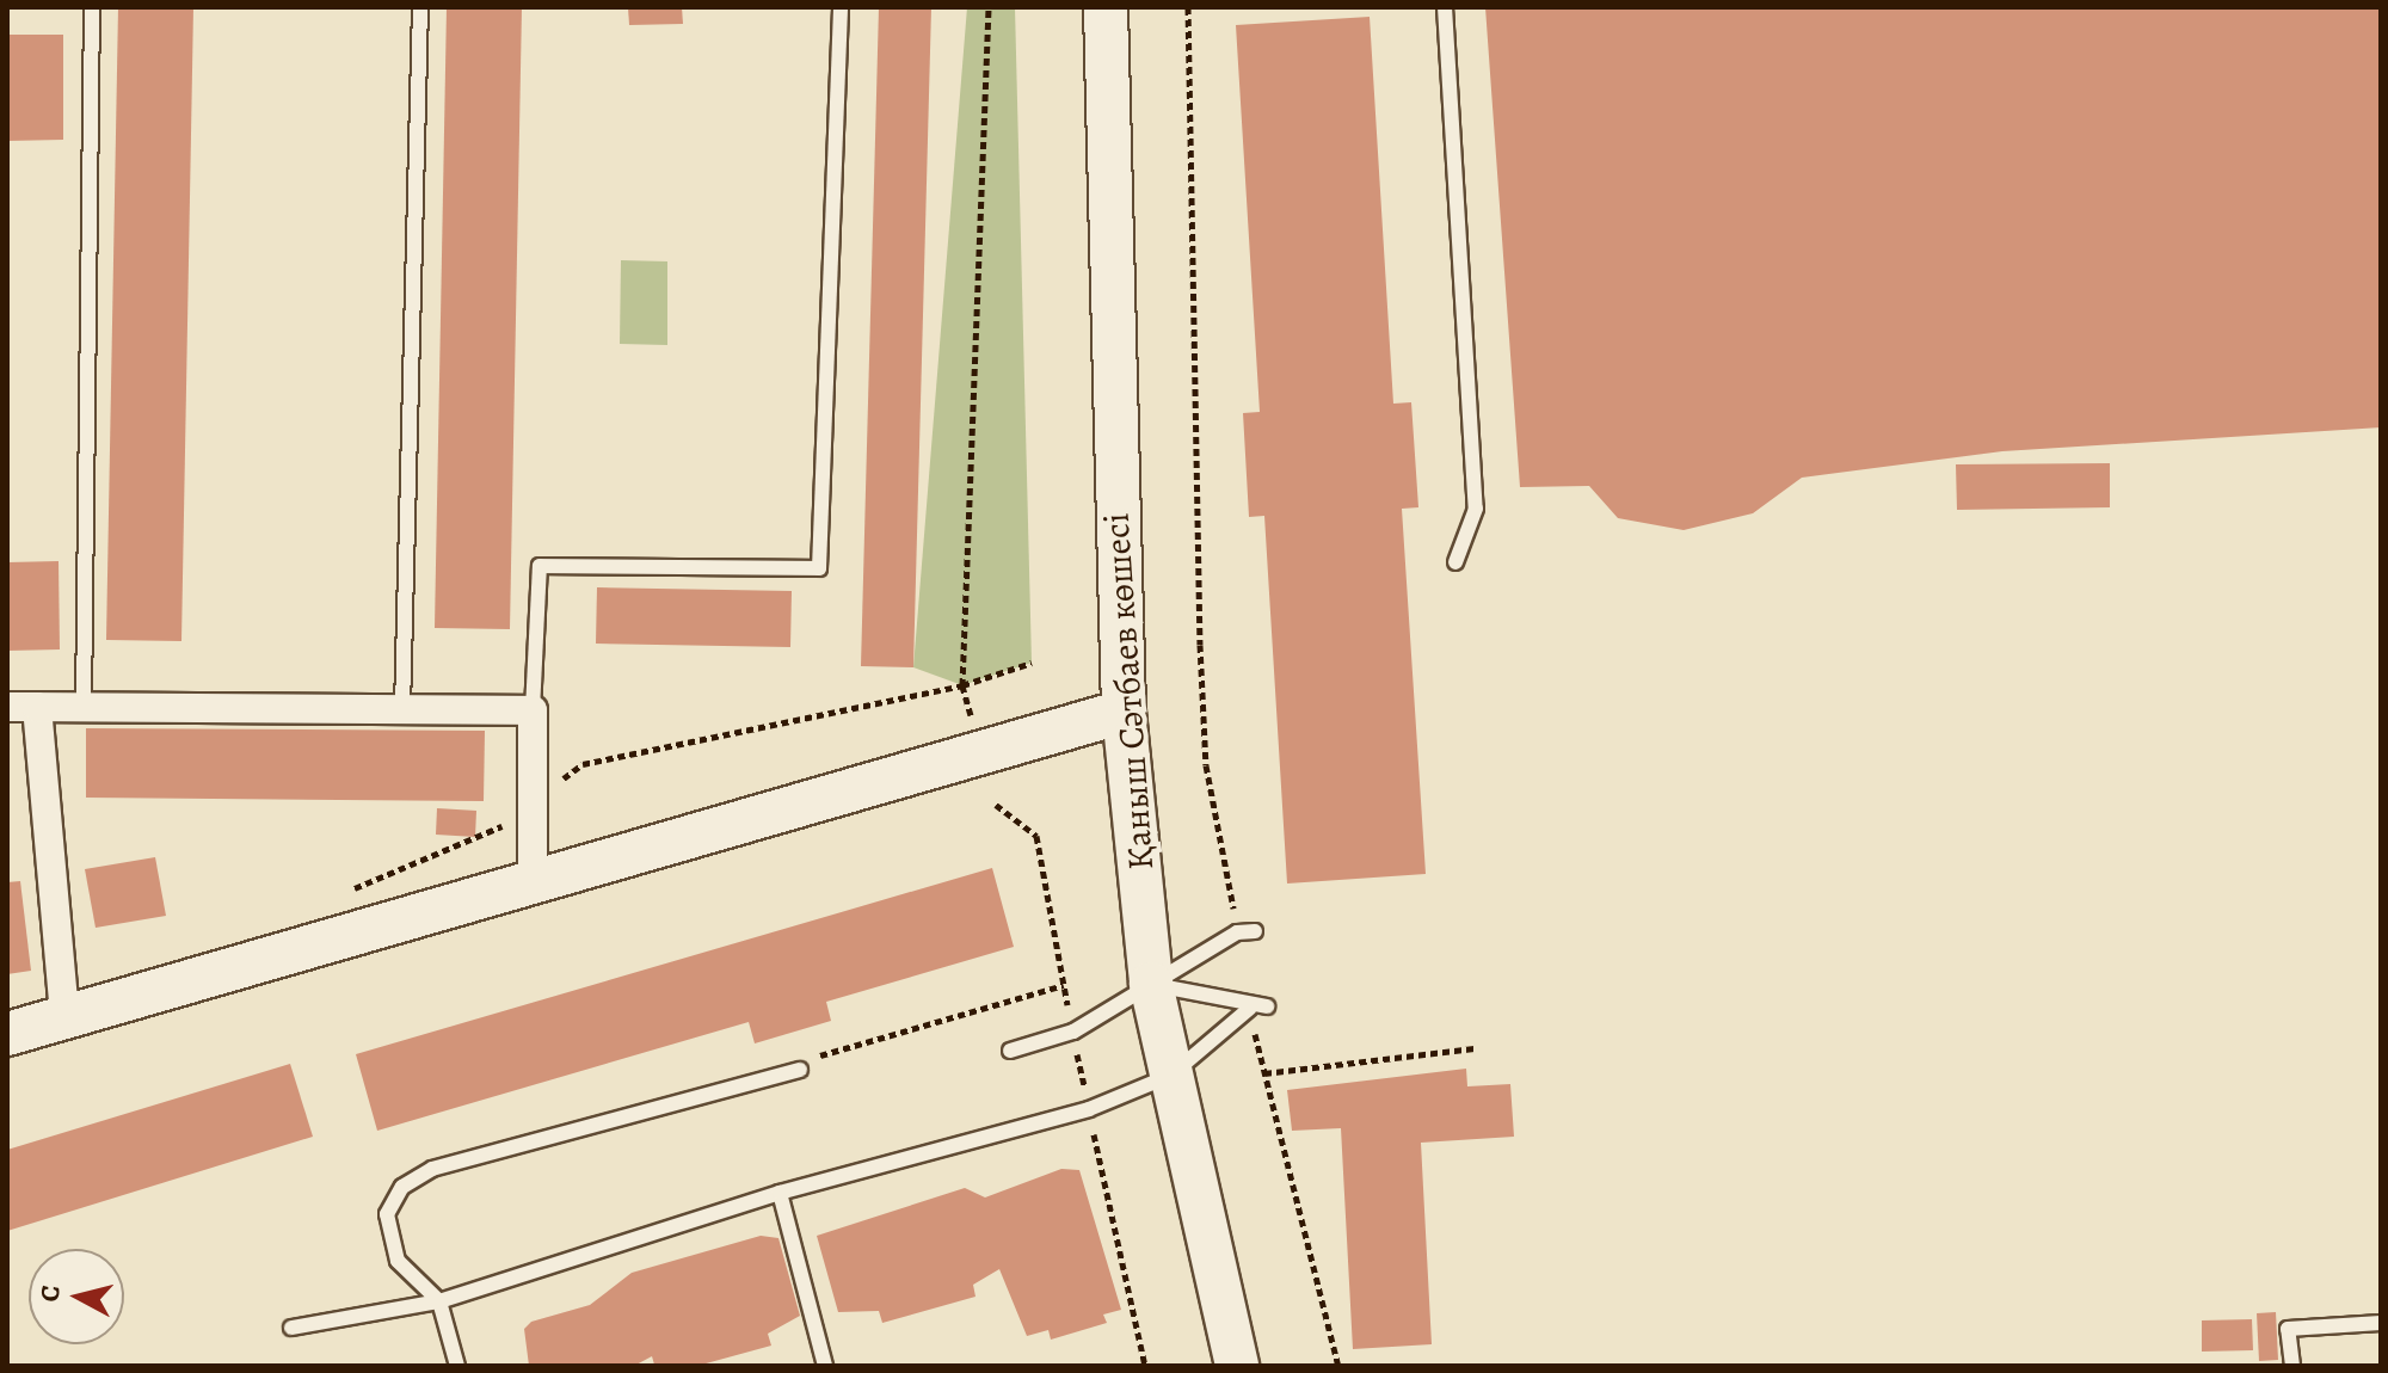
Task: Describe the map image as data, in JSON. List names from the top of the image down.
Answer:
{
  "streets": {
    "main road": ["Қаныш Сәтбаев көшесі"]
  },
  "north": "left"
}
